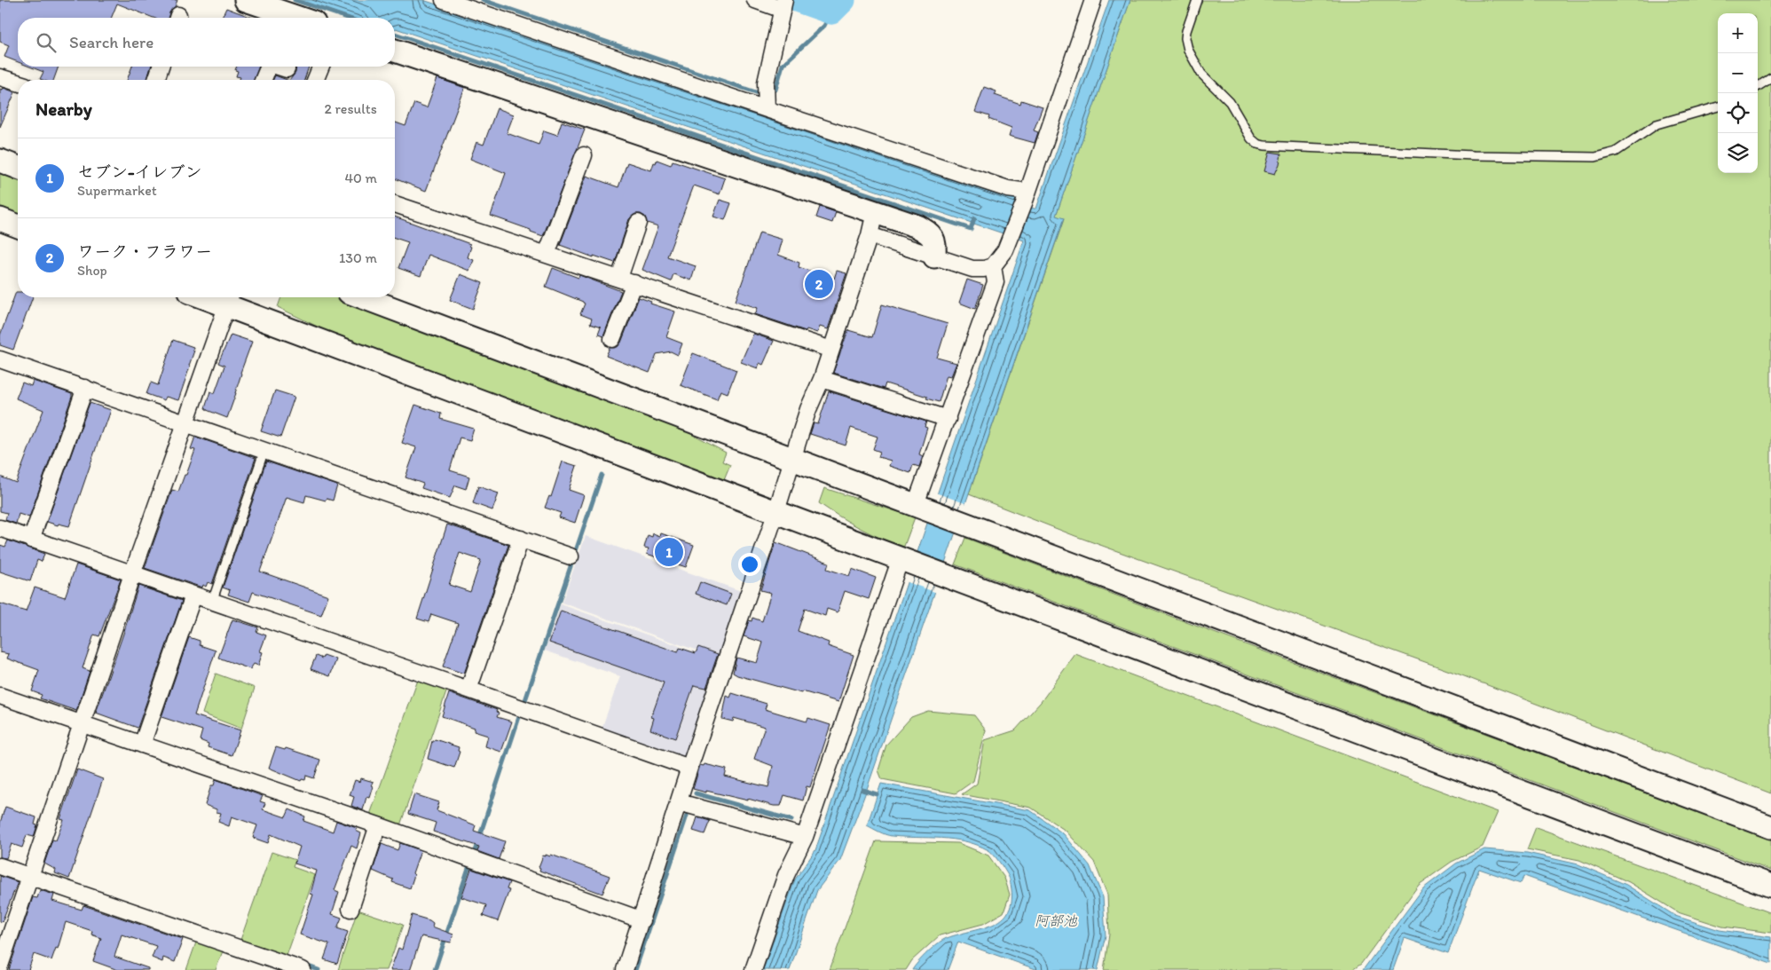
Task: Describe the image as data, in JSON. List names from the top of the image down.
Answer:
{
  "water": ["阿部池"],
  "page": {
    "map_buttons": ["+", "−"],
    "search": "Search here",
    "heading": ["Nearby", "2 results"],
    "list": [
      {
        "mark": "1",
        "name": "セブン-イレブン",
        "note": "Supermarket",
        "value": "40 m"
      },
      {
        "mark": "2",
        "name": "ワーク・フラワー",
        "note": "Shop",
        "value": "130 m"
      }
    ],
    "pins": ["2", "1"]
  }
}
